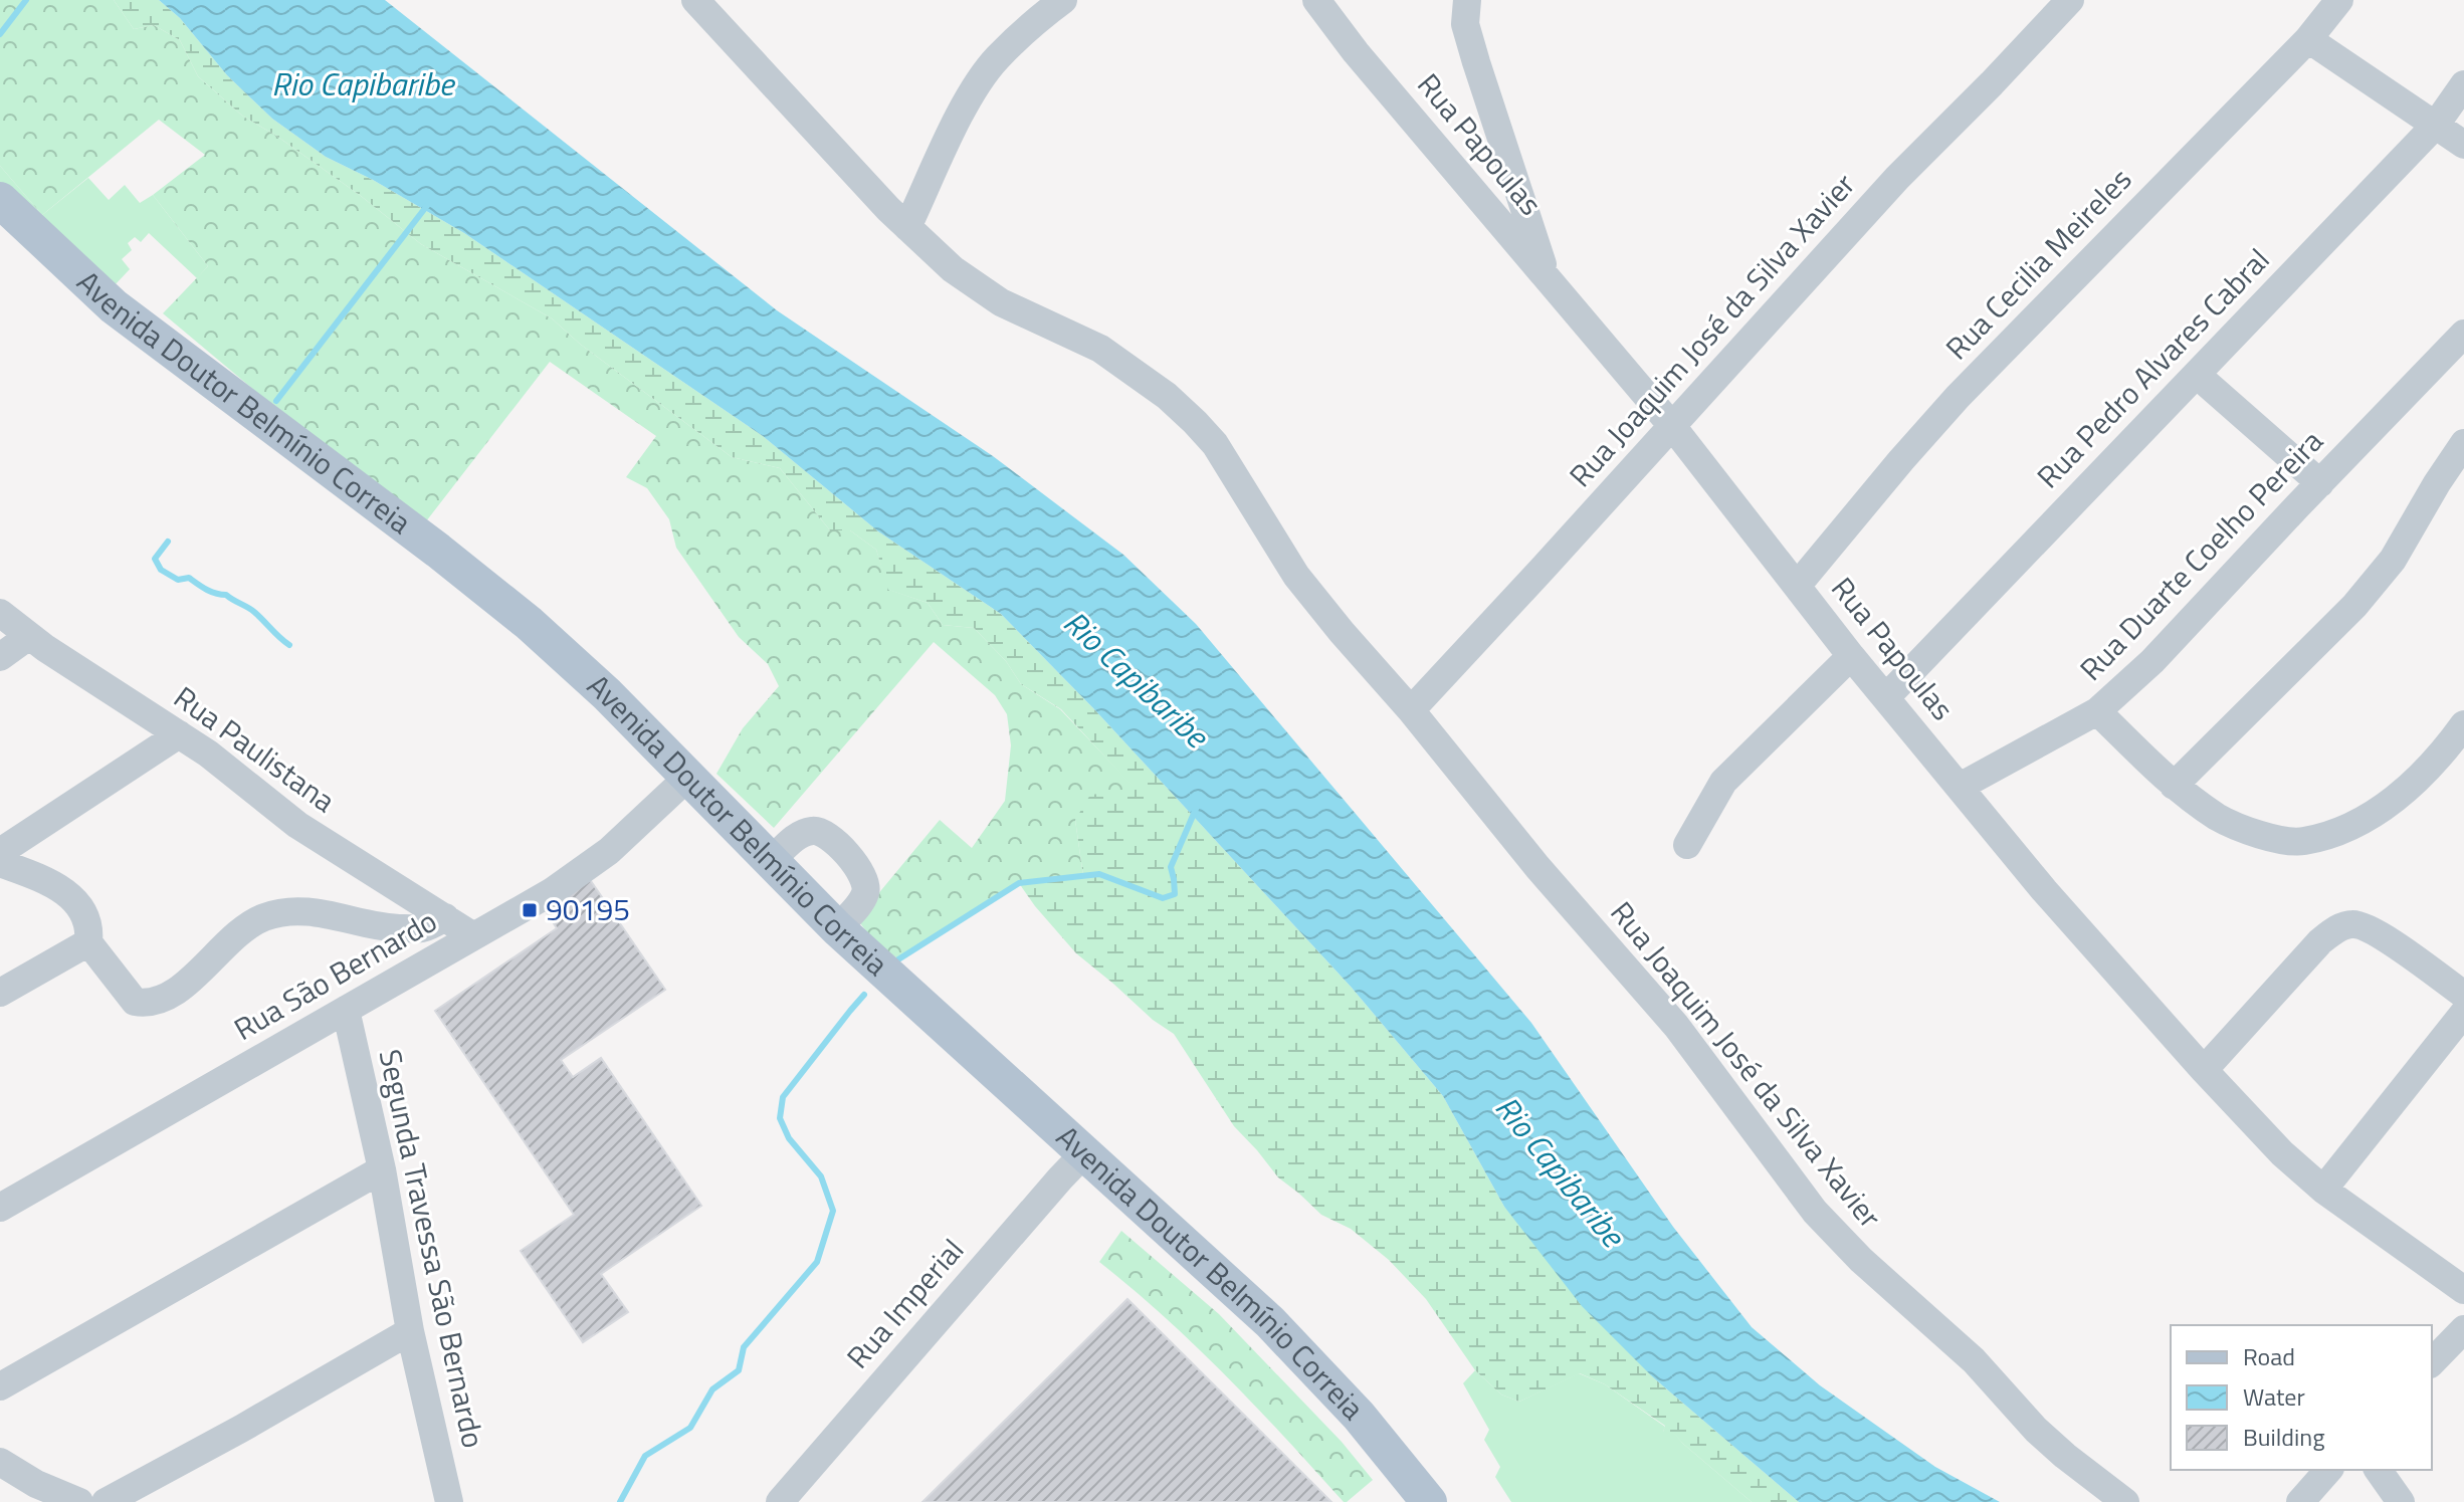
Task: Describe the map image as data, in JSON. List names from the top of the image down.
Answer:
{
  "streets": {
    "main road": ["Avenida Doutor Belmínio Correia"],
    "street": [
      "Rua Papoulas",
      "Rua Cecilia Meireles",
      "Rua Joaquim José da Silva Xavier",
      "Rua Pedro Alvares Cabral",
      "Rua Duarte Coelho Pereira",
      "Rua Paulistana",
      "Rua São Bernardo",
      "Segunda Travessa São Bernardo",
      "Rua Imperial"
    ]
  },
  "crossings": [
    ["Rua Papoulas", "Rua Cecilia Meireles"],
    ["Rua Papoulas", "Rua Joaquim José da Silva Xavier"],
    ["Rua Papoulas", "Rua Pedro Alvares Cabral"],
    ["Rua Papoulas", "Rua Duarte Coelho Pereira"],
    ["Avenida Doutor Belmínio Correia", "Rua São Bernardo"],
    ["Avenida Doutor Belmínio Correia", "Rua Imperial"],
    ["Rua Paulistana", "Rua São Bernardo"],
    ["Rua São Bernardo", "Segunda Travessa São Bernardo"]
  ],
  "water": ["Rio Capibaribe"],
  "places": {
    "transit": ["90195"]
  },
  "legend": ["Road", "Water", "Building"]
}
